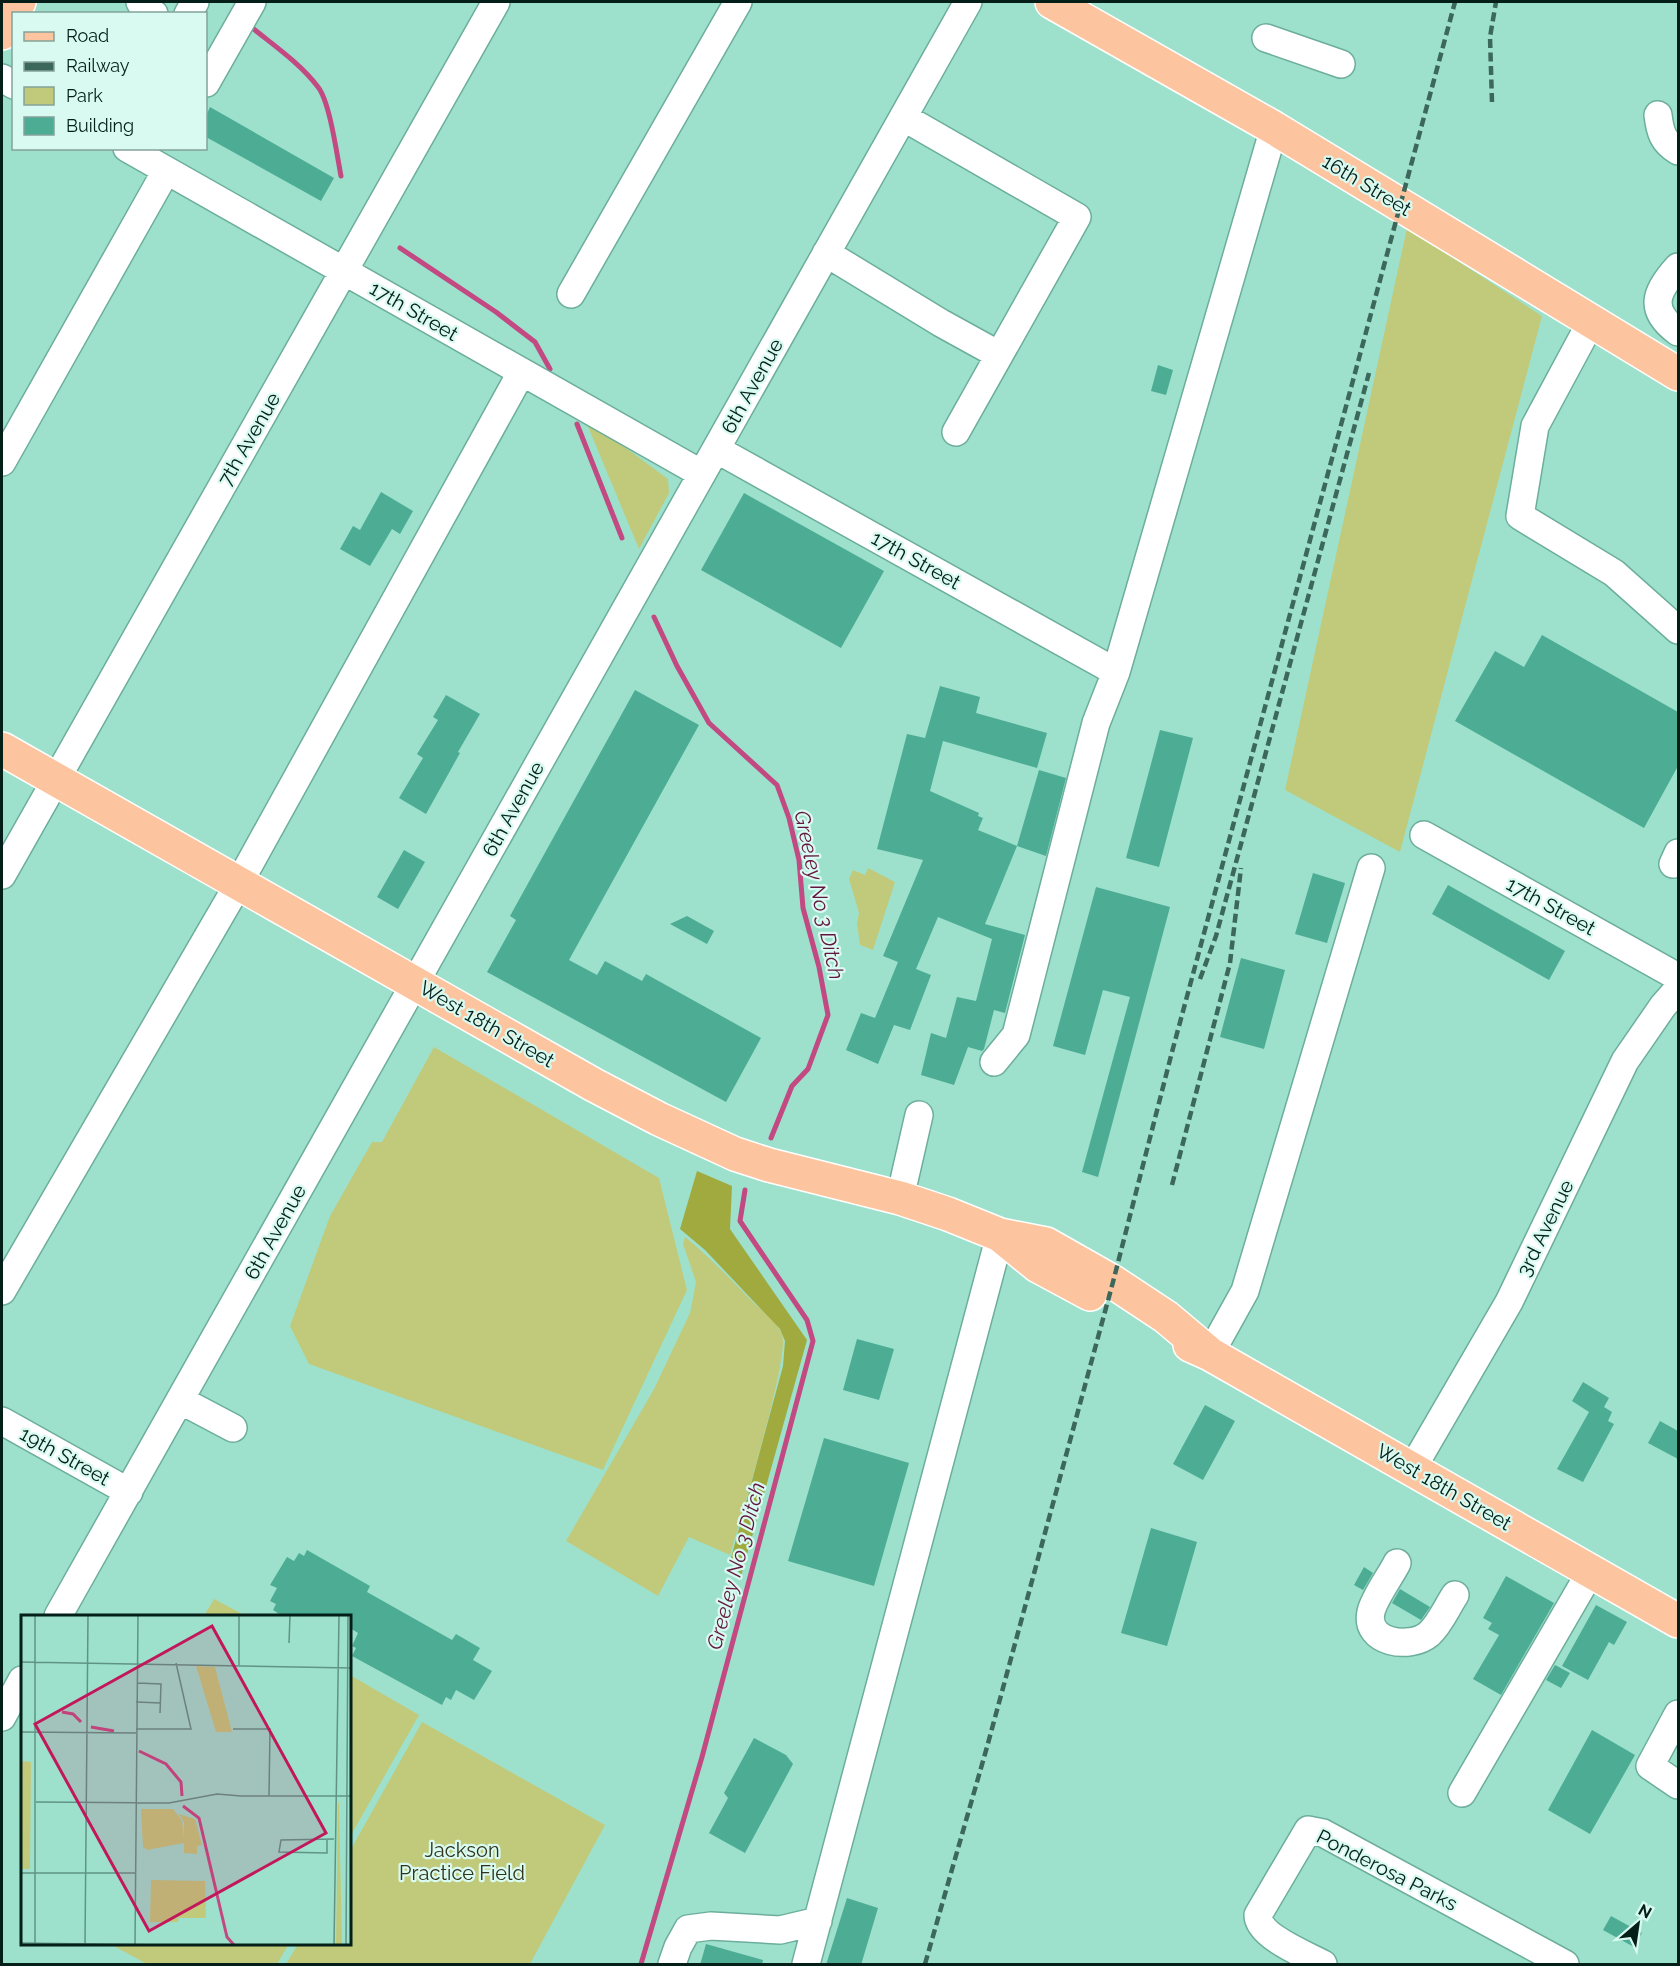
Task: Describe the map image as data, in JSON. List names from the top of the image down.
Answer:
{
  "streets": {
    "main road": ["16th Street", "West 18th Street"],
    "street": [
      "17th Street",
      "6th Avenue",
      "7th Avenue",
      "3rd Avenue",
      "19th Street",
      "Ponderosa Parks"
    ]
  },
  "crossings": [
    ["17th Street", "6th Avenue"],
    ["17th Street", "7th Avenue"],
    ["6th Avenue", "West 18th Street"],
    ["6th Avenue", "19th Street"],
    ["7th Avenue", "West 18th Street"],
    ["West 18th Street", "3rd Avenue"]
  ],
  "water": ["Greeley No 3 Ditch"],
  "parks": ["Jackson Practice Field"],
  "legend": [
    "Road",
    "Railway",
    "Park",
    "Building"
  ],
  "north": "top right"
}
